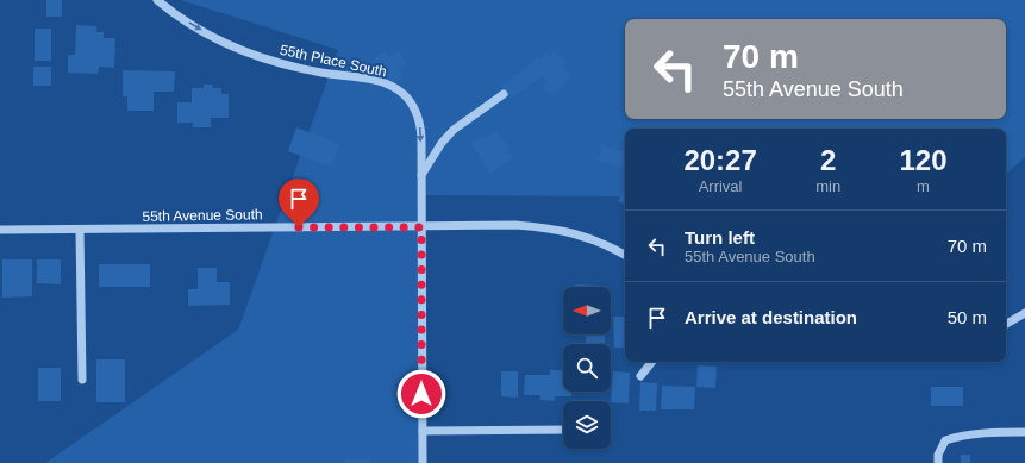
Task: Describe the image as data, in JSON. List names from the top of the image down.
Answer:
{
  "streets": {
    "street": ["55th Place South", "55th Avenue South"]
  },
  "one_way": ["55th Place South"],
  "north": "left",
  "page": {
    "turn": ["70 m", "55th Avenue South"],
    "eta": [
      "20:27",
      "Arrival",
      "2",
      "min",
      "120",
      "m"
    ],
    "list": [
      {
        "name": "Turn left",
        "note": "55th Avenue South",
        "value": "70 m"
      },
      {
        "name": "Arrive at destination",
        "value": "50 m"
      }
    ]
  }
}
